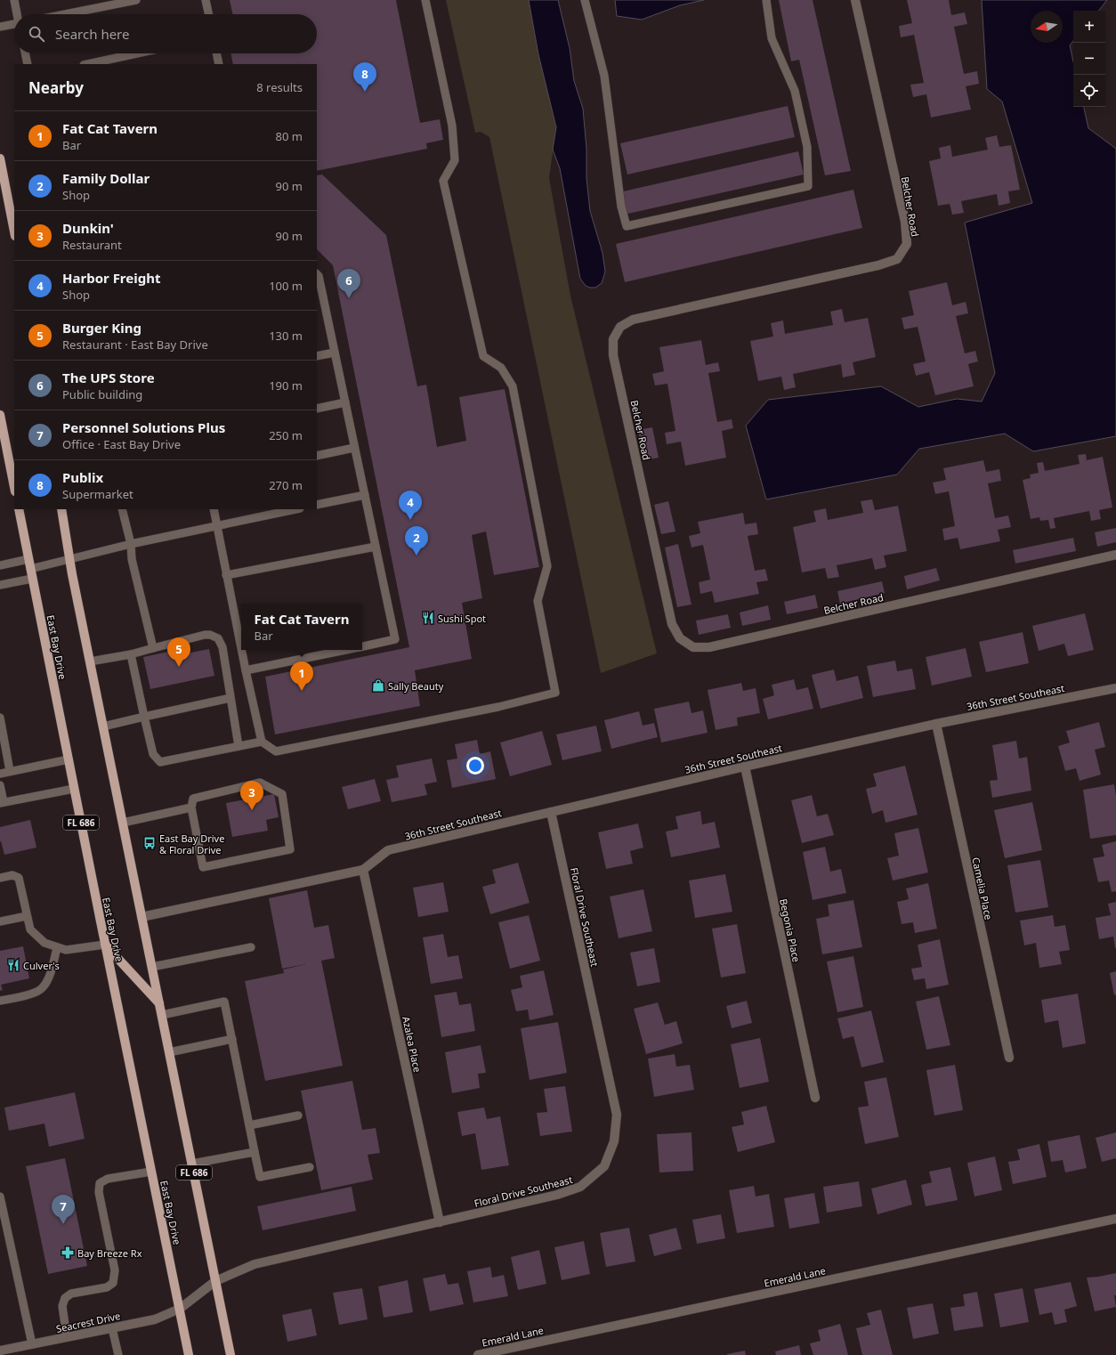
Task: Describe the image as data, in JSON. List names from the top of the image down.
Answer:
{
  "streets": {
    "main road": ["East Bay Drive", "FL 686"],
    "street": [
      "Belcher Road",
      "36th Street Southeast",
      "Camelia Place",
      "Floral Drive Southeast",
      "Begonia Place",
      "Azalea Place",
      "Emerald Lane",
      "Seacrest Drive"
    ]
  },
  "crossings": [
    ["East Bay Drive", "Floral Drive Southeast"],
    ["East Bay Drive", "Seacrest Drive"],
    ["36th Street Southeast", "Camelia Place"],
    ["36th Street Southeast", "Floral Drive Southeast"],
    ["36th Street Southeast", "Begonia Place"],
    ["36th Street Southeast", "Azalea Place"],
    ["FL 686", "Floral Drive Southeast"],
    ["Floral Drive Southeast", "Azalea Place"],
    ["Floral Drive Southeast", "Seacrest Drive"]
  ],
  "places": {
    "restaurant": ["Sushi Spot", "Culver's"],
    "shop": ["Sally Beauty"],
    "bus stop": ["East Bay Drive & Floral Drive"],
    "pharmacy": ["Bay Breeze Rx"]
  },
  "north": "left",
  "page": {
    "map_buttons": ["+", "−"],
    "search": "Search here",
    "pins": [
      "8",
      "6",
      "4",
      "2",
      "5",
      "1",
      "3",
      "7"
    ],
    "heading": ["Nearby", "8 results"],
    "list": [
      {
        "mark": "1",
        "name": "Fat Cat Tavern",
        "note": "Bar",
        "value": "80 m"
      },
      {
        "mark": "2",
        "name": "Family Dollar",
        "note": "Shop",
        "value": "90 m"
      },
      {
        "mark": "3",
        "name": "Dunkin'",
        "note": "Restaurant",
        "value": "90 m"
      },
      {
        "mark": "4",
        "name": "Harbor Freight",
        "note": "Shop",
        "value": "100 m"
      },
      {
        "mark": "5",
        "name": "Burger King",
        "note": "Restaurant · East Bay Drive",
        "value": "130 m"
      },
      {
        "mark": "6",
        "name": "The UPS Store",
        "note": "Public building",
        "value": "190 m"
      },
      {
        "mark": "7",
        "name": "Personnel Solutions Plus",
        "note": "Office · East Bay Drive",
        "value": "250 m"
      },
      {
        "mark": "8",
        "name": "Publix",
        "note": "Supermarket",
        "value": "270 m"
      }
    ],
    "popup": ["Fat Cat Tavern", "Bar"]
  }
}
